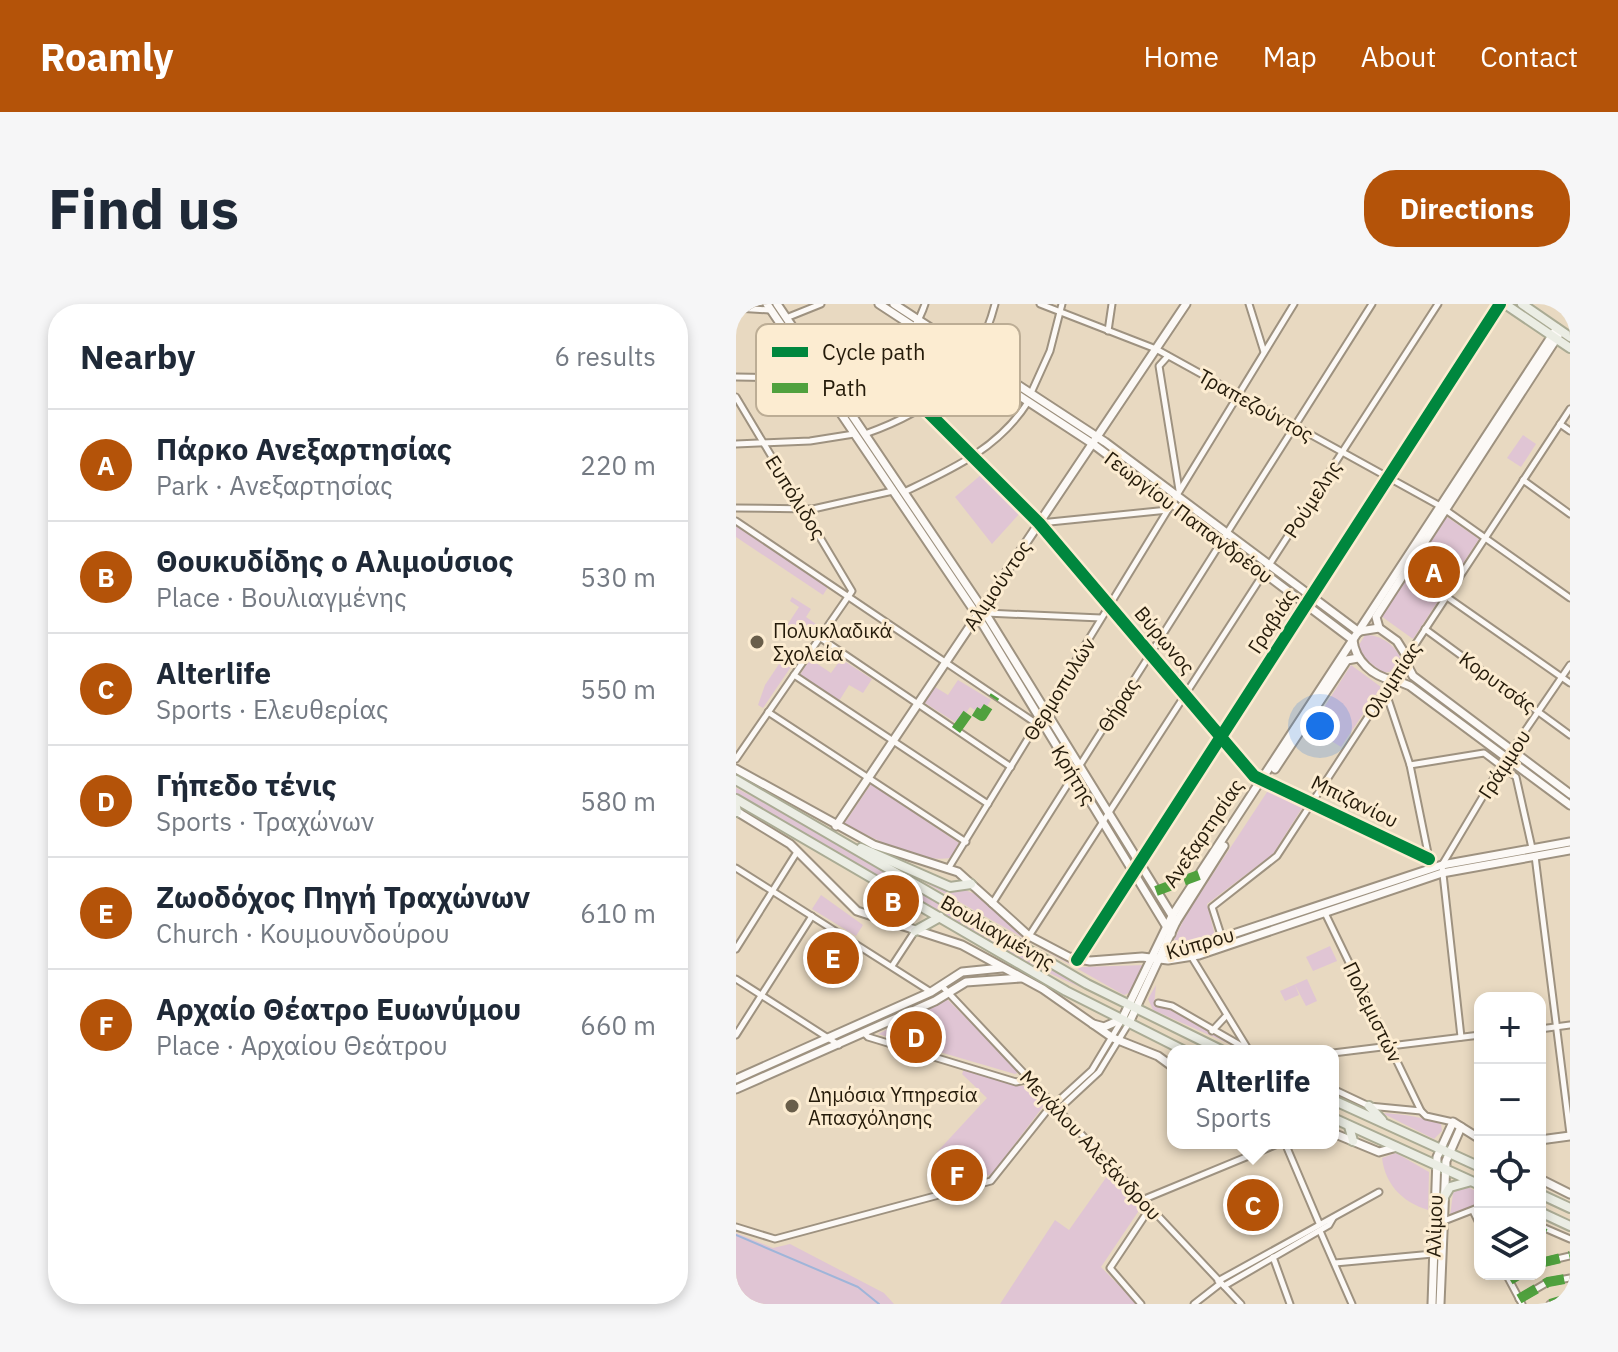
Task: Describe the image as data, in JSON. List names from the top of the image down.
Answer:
{
  "streets": {
    "main road": ["Βουλιαγμένης"],
    "street": [
      "Τραπεζούντος",
      "Ευπόλιδος",
      "Ρούμελης",
      "Γεωργίου Παπανδρέου",
      "Αλιμούντος",
      "Γραβιάς",
      "Βύρωνος",
      "Ολυμπίας",
      "Κορυτσάς",
      "Θερμοπυλών",
      "Θήρας",
      "Γράμμου",
      "Κρήτης",
      "Μπιζανίου",
      "Ανεξαρτησίας",
      "Κύπρου",
      "Πολεμιστών",
      "Μεγάλου Αλεξάνδρου",
      "Αλίμου"
    ]
  },
  "crossings": [
    ["Τραπεζούντος", "Ρούμελης"],
    ["Τραπεζούντος", "Αλιμούντος"],
    ["Τραπεζούντος", "Γραβιάς"],
    ["Τραπεζούντος", "Ολυμπίας"],
    ["Τραπεζούντος", "Θερμοπυλών"],
    ["Τραπεζούντος", "Θήρας"],
    ["Τραπεζούντος", "Ανεξαρτησίας"],
    ["Ρούμελης", "Γεωργίου Παπανδρέου"],
    ["Ρούμελης", "Βύρωνος"],
    ["Ρούμελης", "Κρήτης"],
    ["Γεωργίου Παπανδρέου", "Αλιμούντος"],
    ["Γεωργίου Παπανδρέου", "Γραβιάς"],
    ["Γεωργίου Παπανδρέου", "Ολυμπίας"],
    ["Γεωργίου Παπανδρέου", "Θερμοπυλών"],
    ["Γεωργίου Παπανδρέου", "Θήρας"],
    ["Γεωργίου Παπανδρέου", "Ανεξαρτησίας"],
    ["Αλιμούντος", "Βύρωνος"],
    ["Αλιμούντος", "Κρήτης"],
    ["Γραβιάς", "Βύρωνος"],
    ["Γραβιάς", "Κρήτης"],
    ["Βύρωνος", "Θερμοπυλών"],
    ["Βύρωνος", "Θήρας"],
    ["Βύρωνος", "Μπιζανίου"],
    ["Βύρωνος", "Ανεξαρτησίας"],
    ["Ολυμπίας", "Κορυτσάς"],
    ["Ολυμπίας", "Μπιζανίου"],
    ["Ολυμπίας", "Ανεξαρτησίας"],
    ["Ολυμπίας", "Κύπρου"],
    ["Κορυτσάς", "Γράμμου"],
    ["Θερμοπυλών", "Κρήτης"],
    ["Θήρας", "Κρήτης"],
    ["Γράμμου", "Κύπρου"],
    ["Κρήτης", "Ανεξαρτησίας"],
    ["Μπιζανίου", "Ανεξαρτησίας"],
    ["Μπιζανίου", "Κύπρου"],
    ["Ανεξαρτησίας", "Βουλιαγμένης"],
    ["Ανεξαρτησίας", "Κύπρου"],
    ["Κύπρου", "Πολεμιστών"]
  ],
  "places": ["Πολυκλαδικά Σχολεία", "Δημόσια Υπηρεσία Απασχόλησης"],
  "legend": ["Cycle path", "Path"],
  "page": {
    "header": "Roamly",
    "nav": [
      "Home",
      "Map",
      "About",
      "Contact"
    ],
    "buttons": "Directions",
    "title": "Find us",
    "heading": ["Nearby", "6 results"],
    "list": [
      {
        "mark": "A",
        "name": "Πάρκο Ανεξαρτησίας",
        "note": "Park · Ανεξαρτησίας",
        "value": "220 m"
      },
      {
        "mark": "B",
        "name": "Θουκυδίδης ο Αλιμούσιος",
        "note": "Place · Βουλιαγμένης",
        "value": "530 m"
      },
      {
        "mark": "C",
        "name": "Alterlife",
        "note": "Sports · Ελευθερίας",
        "value": "550 m"
      },
      {
        "mark": "D",
        "name": "Γήπεδο τένις",
        "note": "Sports · Τραχώνων",
        "value": "580 m"
      },
      {
        "mark": "E",
        "name": "Ζωοδόχος Πηγή Τραχώνων",
        "note": "Church · Κουμουνδούρου",
        "value": "610 m"
      },
      {
        "mark": "F",
        "name": "Αρχαίο Θέατρο Ευωνύμου",
        "note": "Place · Αρχαίου Θεάτρου",
        "value": "660 m"
      }
    ],
    "pins": [
      "A",
      "B",
      "E",
      "D",
      "F",
      "C"
    ],
    "map_buttons": ["+", "−"],
    "popup": ["Alterlife", "Sports"]
  }
}
